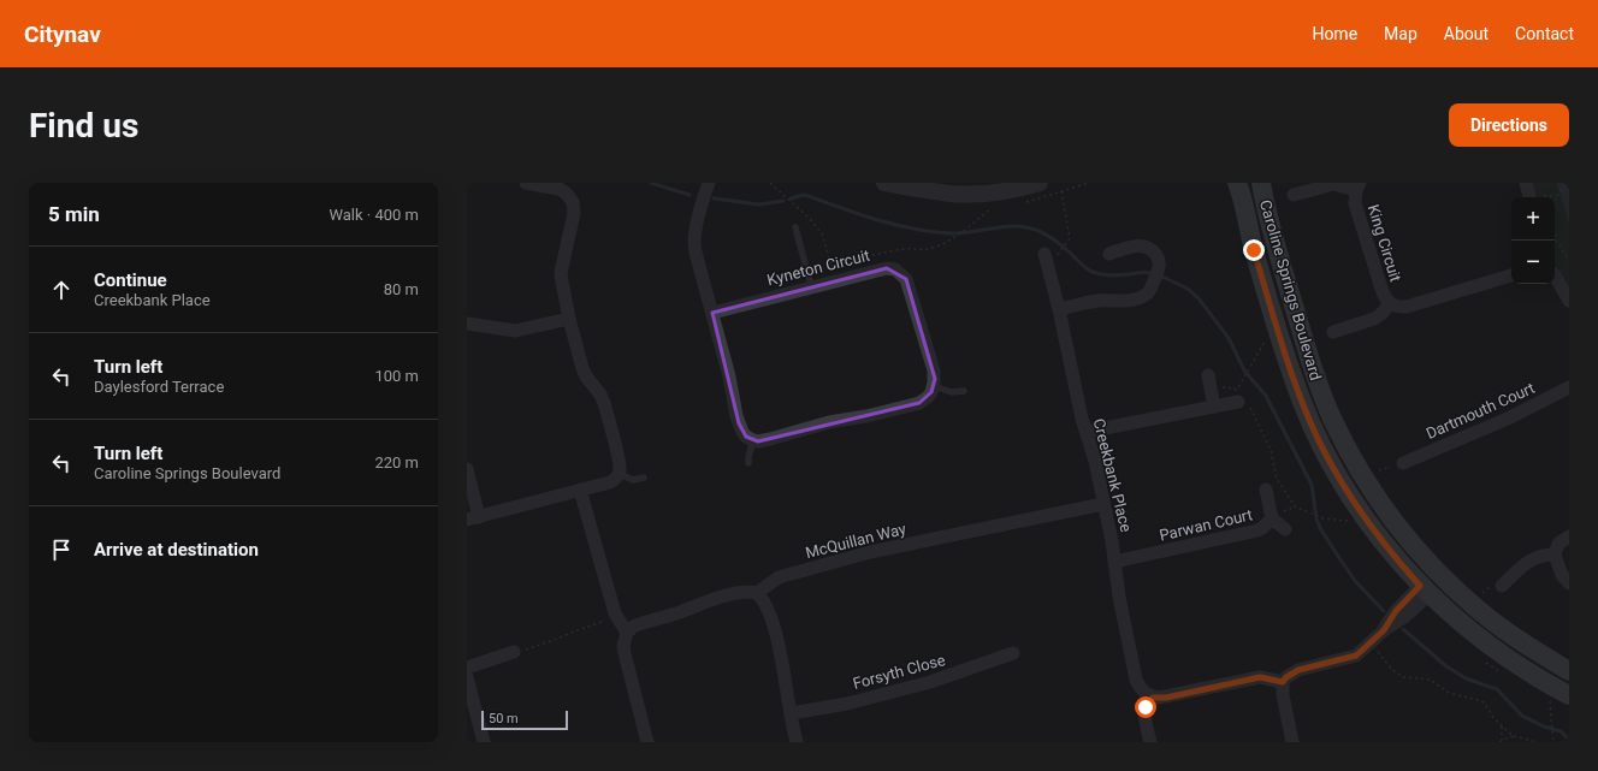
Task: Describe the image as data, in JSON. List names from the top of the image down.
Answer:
{
  "streets": {
    "main road": ["Caroline Springs Boulevard"],
    "street": [
      "King Circuit",
      "Kyneton Circuit",
      "Dartmouth Court",
      "Creekbank Place",
      "Parwan Court",
      "McQuillan Way",
      "Forsyth Close"
    ]
  },
  "crossings": [
    ["Creekbank Place", "Parwan Court"],
    ["Creekbank Place", "McQuillan Way"]
  ],
  "scale_bar": "50 m",
  "page": {
    "header": "Citynav",
    "nav": [
      "Home",
      "Map",
      "About",
      "Contact"
    ],
    "buttons": "Directions",
    "title": "Find us",
    "heading": ["5 min", "Walk · 400 m"],
    "map_buttons": ["+", "−"],
    "list": [
      ["Continue", "Creekbank Place", "80 m"],
      ["Turn left", "Daylesford Terrace", "100 m"],
      ["Turn left", "Caroline Springs Boulevard", "220 m"],
      "Arrive at destination"
    ],
    "scale": "50 m"
  }
}
